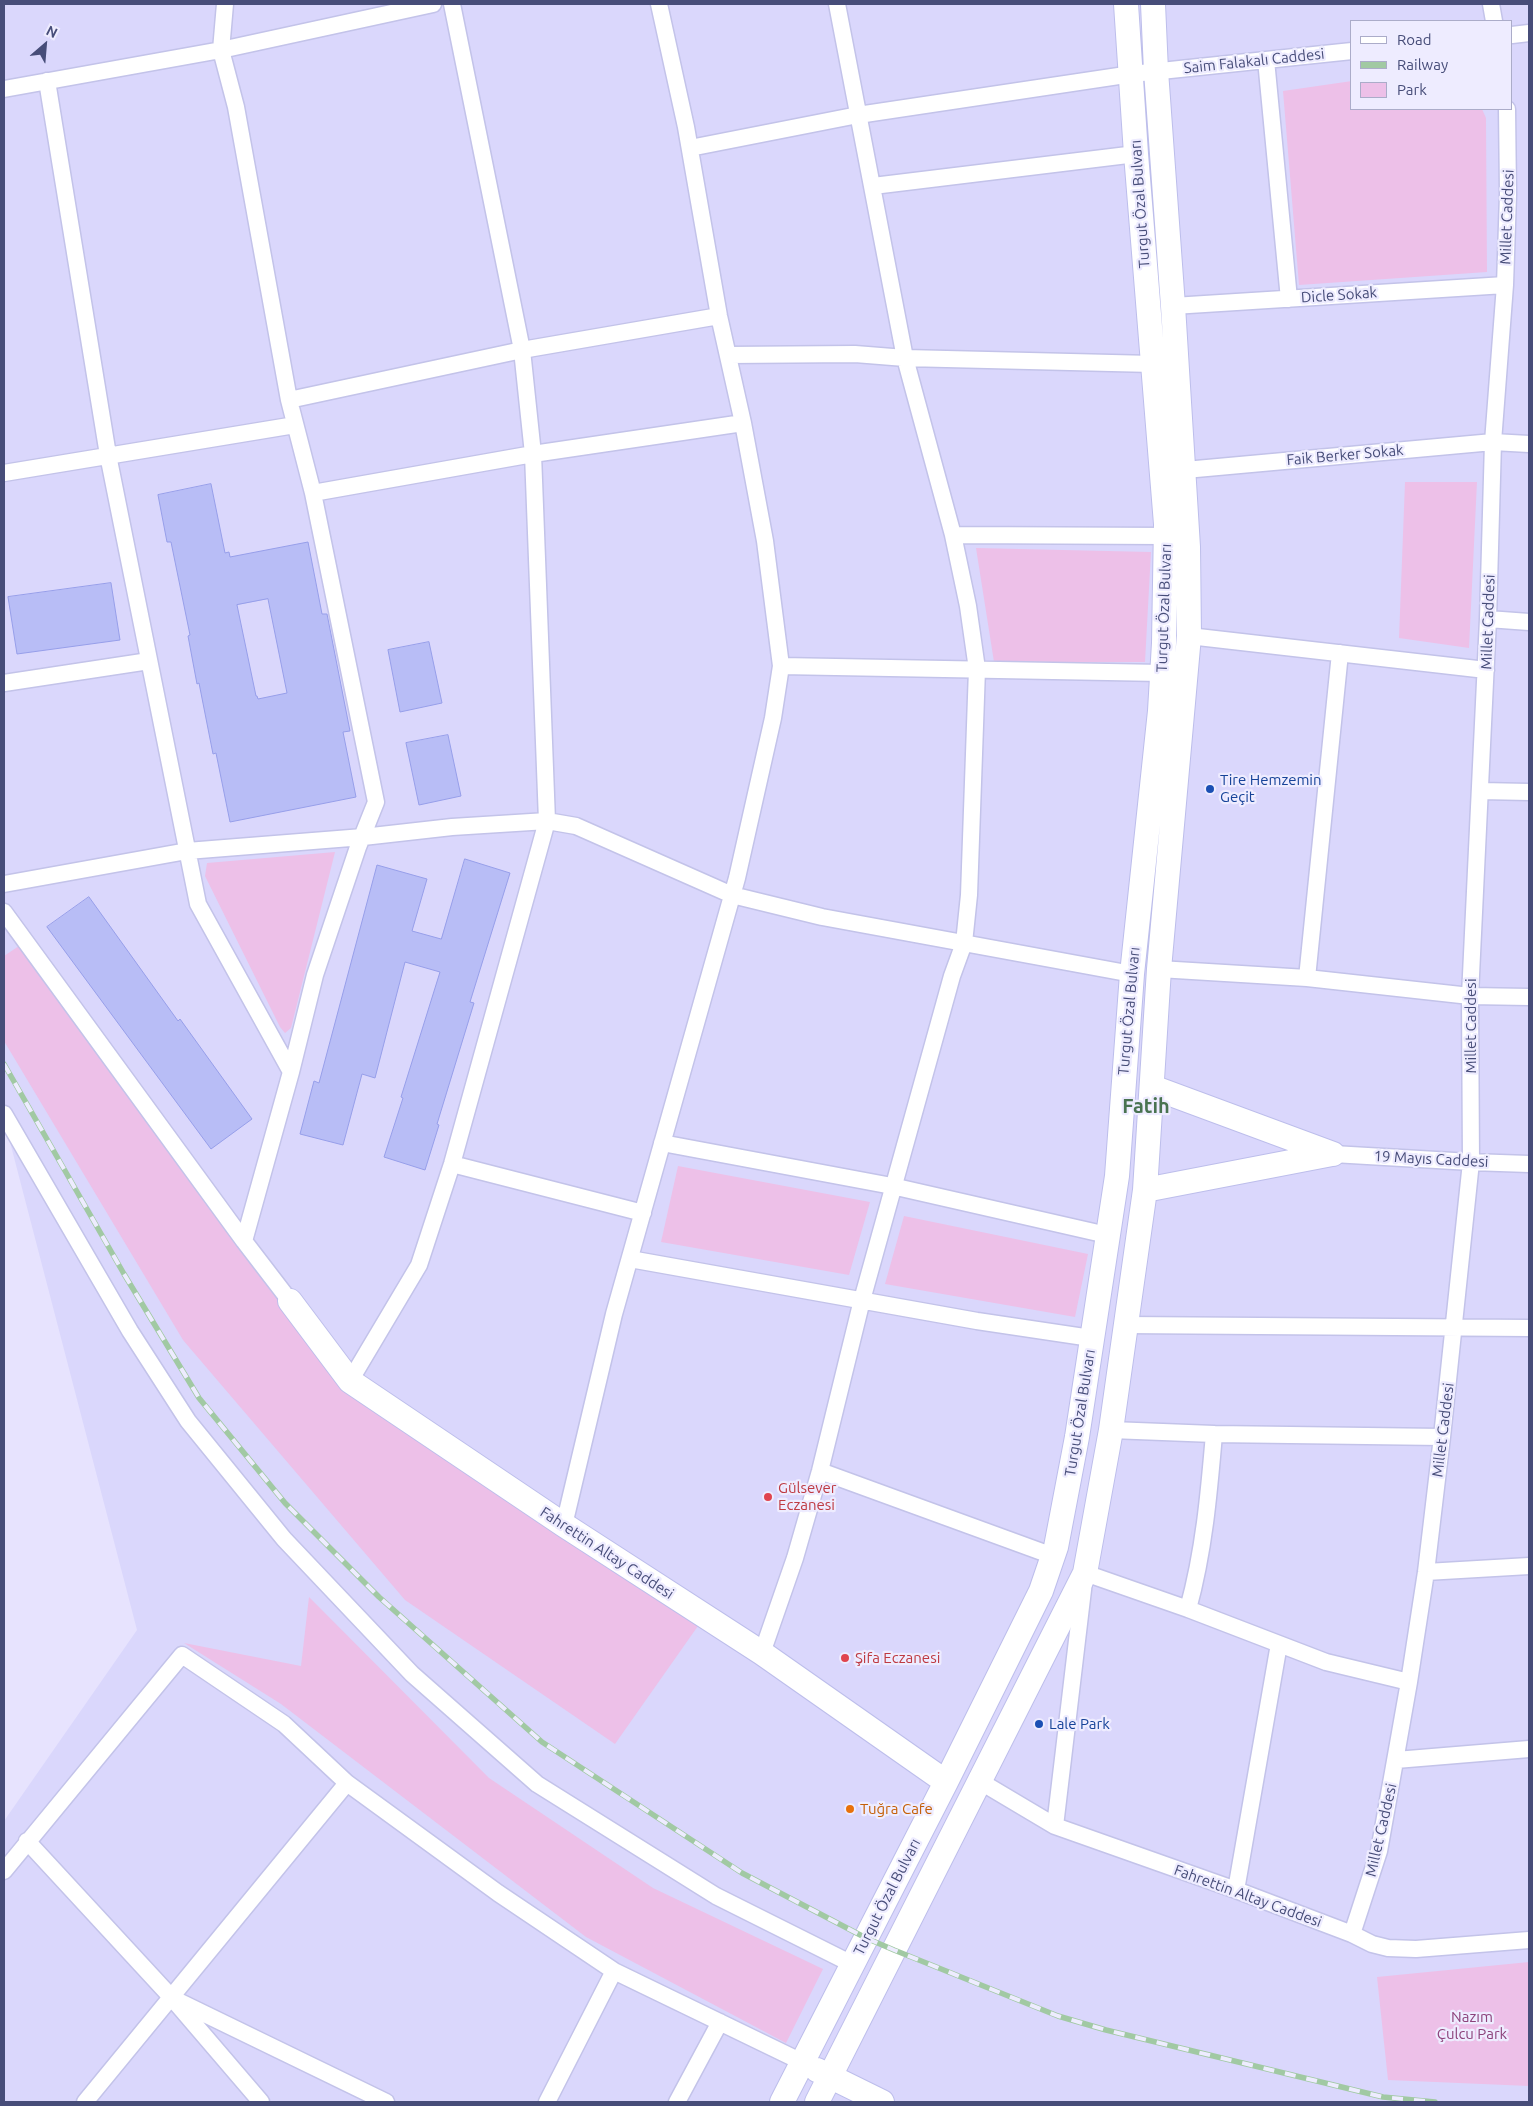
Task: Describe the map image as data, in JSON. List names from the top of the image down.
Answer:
{
  "streets": {
    "main road": ["Turgut Özal Bulvarı", "Fahrettin Altay Caddesi"],
    "street": [
      "Saim Falakalı Caddesi",
      "Millet Caddesi",
      "Dicle Sokak",
      "Faik Berker Sokak",
      "19 Mayıs Caddesi"
    ]
  },
  "crossings": [
    ["Saim Falakalı Caddesi", "Turgut Özal Bulvarı"],
    ["Turgut Özal Bulvarı", "Dicle Sokak"],
    ["Turgut Özal Bulvarı", "Faik Berker Sokak"],
    ["Turgut Özal Bulvarı", "Fahrettin Altay Caddesi"],
    ["Millet Caddesi", "Dicle Sokak"],
    ["Millet Caddesi", "Faik Berker Sokak"],
    ["Millet Caddesi", "19 Mayıs Caddesi"],
    ["Millet Caddesi", "Fahrettin Altay Caddesi"]
  ],
  "districts": ["Fatih"],
  "parks": ["Nazım Çulcu Park"],
  "places": [
    "Tire Hemzemin Geçit",
    "Gülsever Eczanesi",
    "Şifa Eczanesi",
    "Lale Park",
    "Tuğra Cafe"
  ],
  "legend": ["Road", "Railway", "Park"],
  "north": "top right"
}
